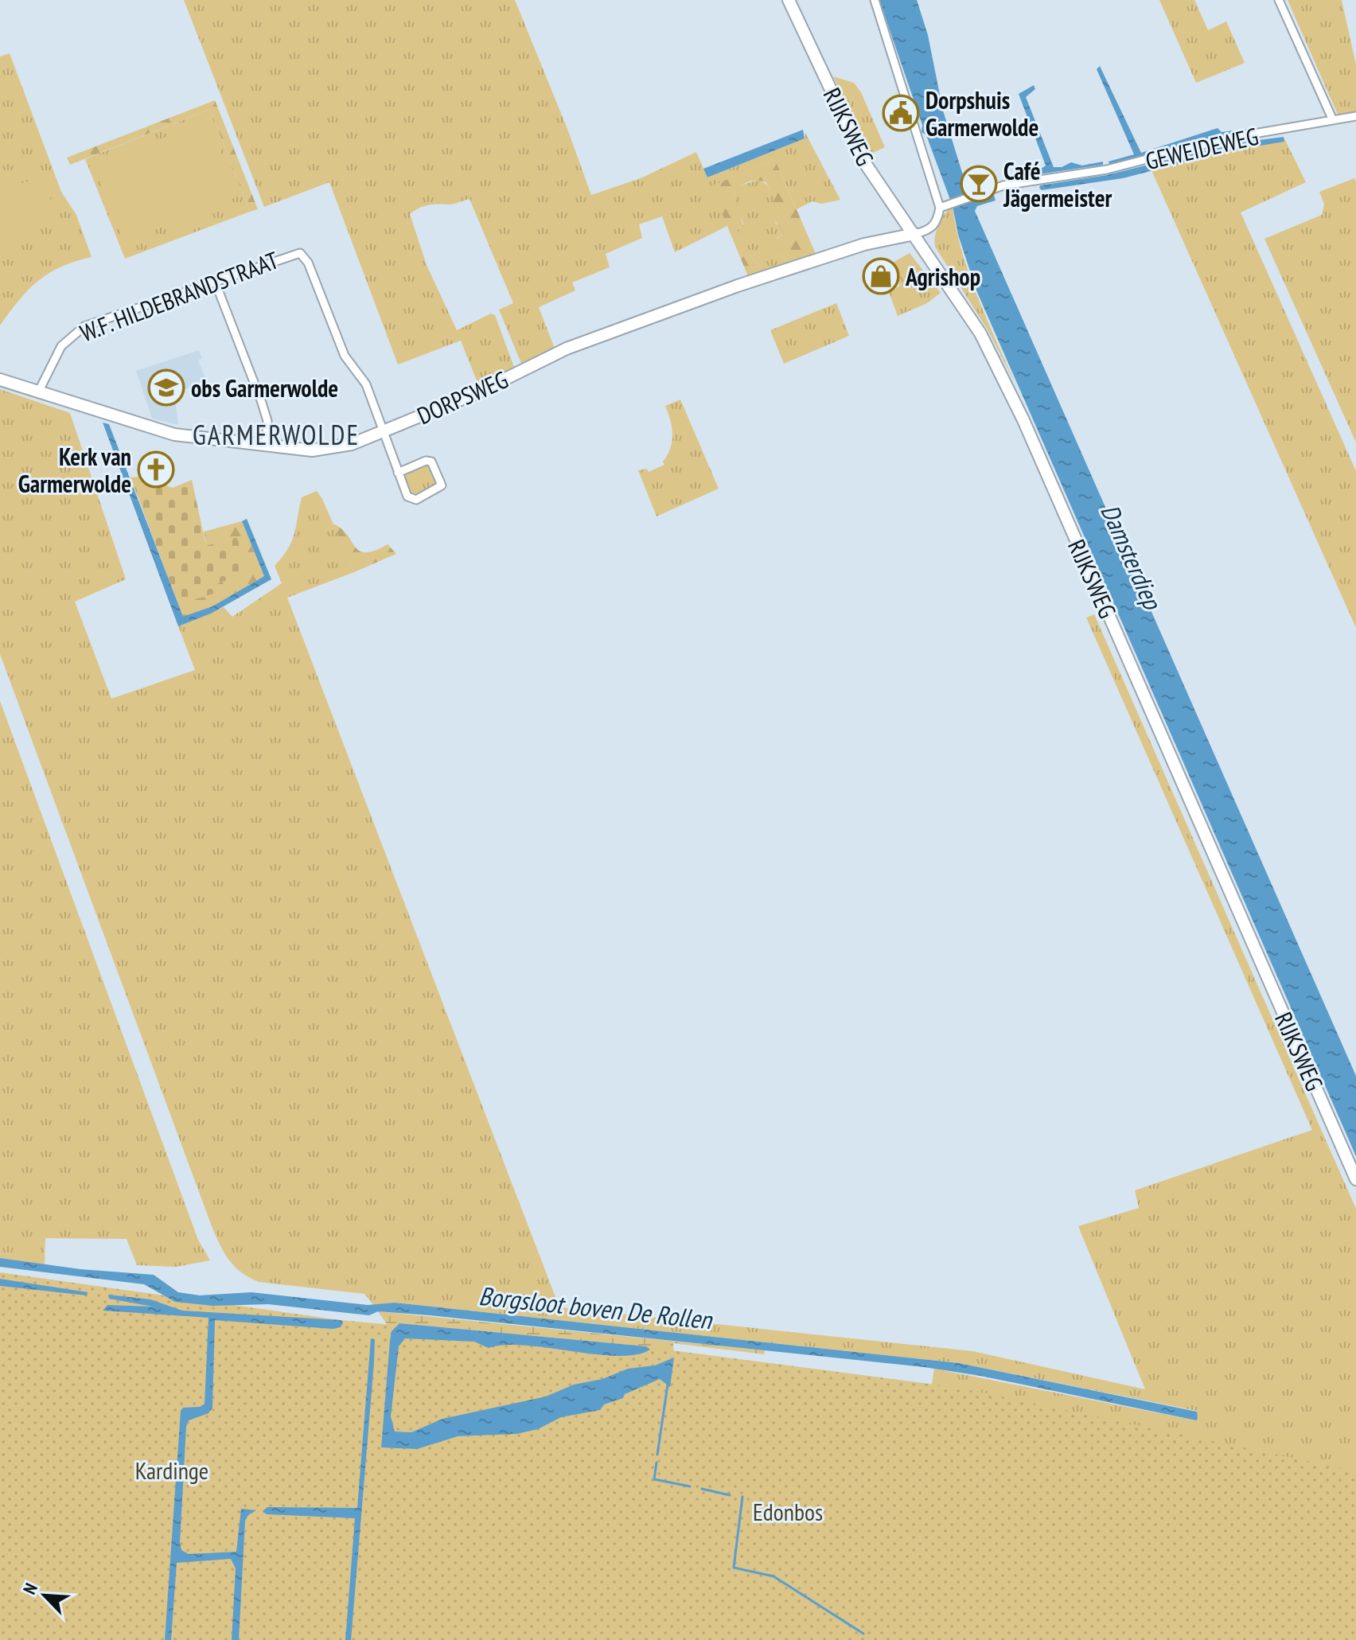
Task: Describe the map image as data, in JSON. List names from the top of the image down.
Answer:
{
  "streets": {
    "main road": ["RIJKSWEG", "DORPSWEG"],
    "street": ["GEWEIDEWEG", "W.F. HILDEBRANDSTRAAT"]
  },
  "crossings": [
    ["RIJKSWEG", "DORPSWEG"],
    ["W.F. HILDEBRANDSTRAAT", "DORPSWEG"]
  ],
  "districts": ["GARMERWOLDE"],
  "water": ["Damsterdiep", "Borgsloot boven De Rollen"],
  "parks": ["Kardinge", "Edonbos"],
  "places": {
    "public building": ["Dorpshuis Garmerwolde"],
    "bar": ["Café Jägermeister"],
    "shop": ["Agrishop"],
    "school or university": ["obs Garmerwolde"],
    "church": ["Kerk van Garmerwolde"]
  },
  "north": "top left"
}
